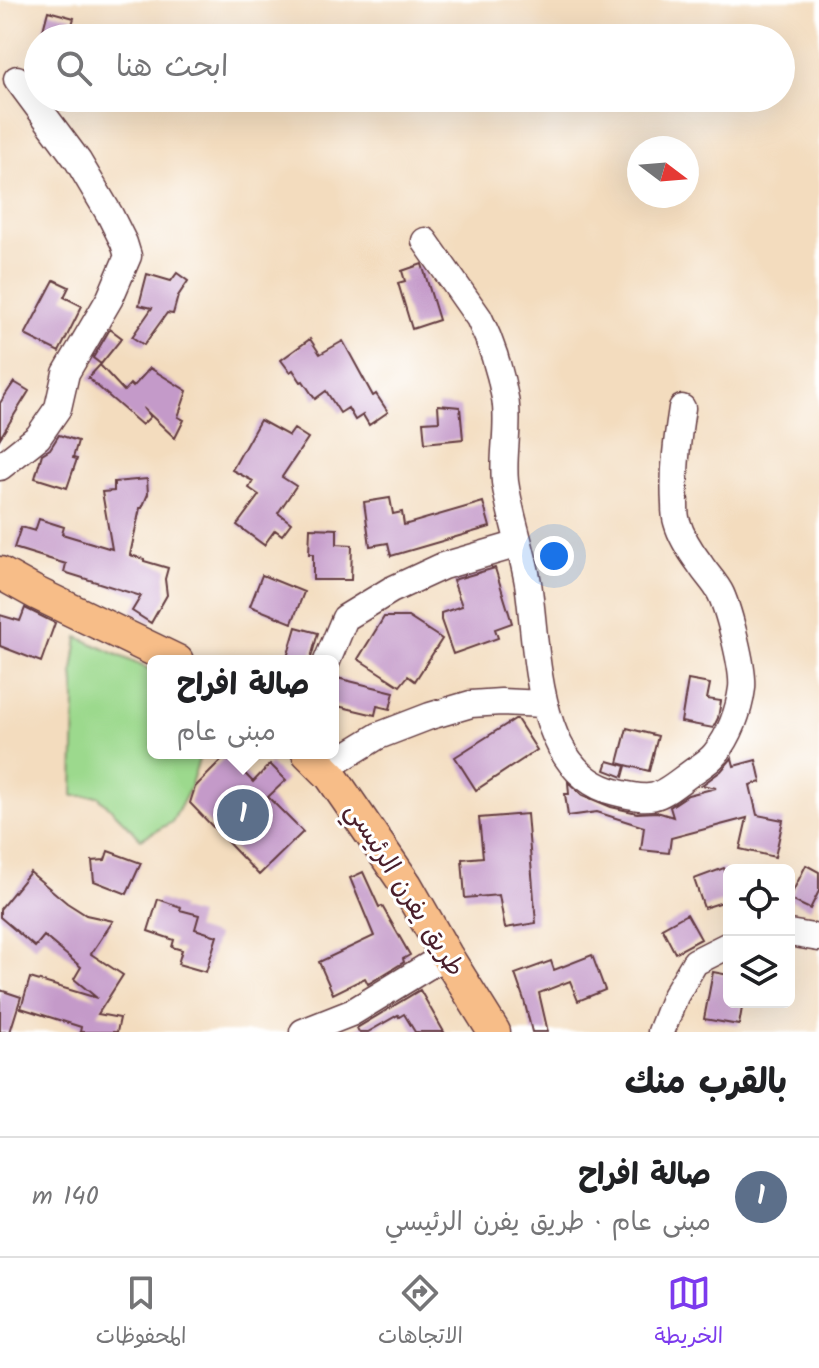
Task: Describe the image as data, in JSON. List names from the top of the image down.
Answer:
{
  "streets": {
    "main road": ["طريق يفرن الرئيسي"]
  },
  "north": "right",
  "page": {
    "search": "ابحث هنا",
    "popup": ["صالة افراح", "مبنى عام"],
    "pins": "1",
    "heading": "بالقرب منك",
    "list": [
      {
        "mark": "1",
        "name": "صالة افراح",
        "note": "مبنى عام · طريق يفرن الرئيسي",
        "value": "140 m"
      }
    ],
    "nav": ["الخريطة", "الاتجاهات", "المحفوظات"]
  }
}
